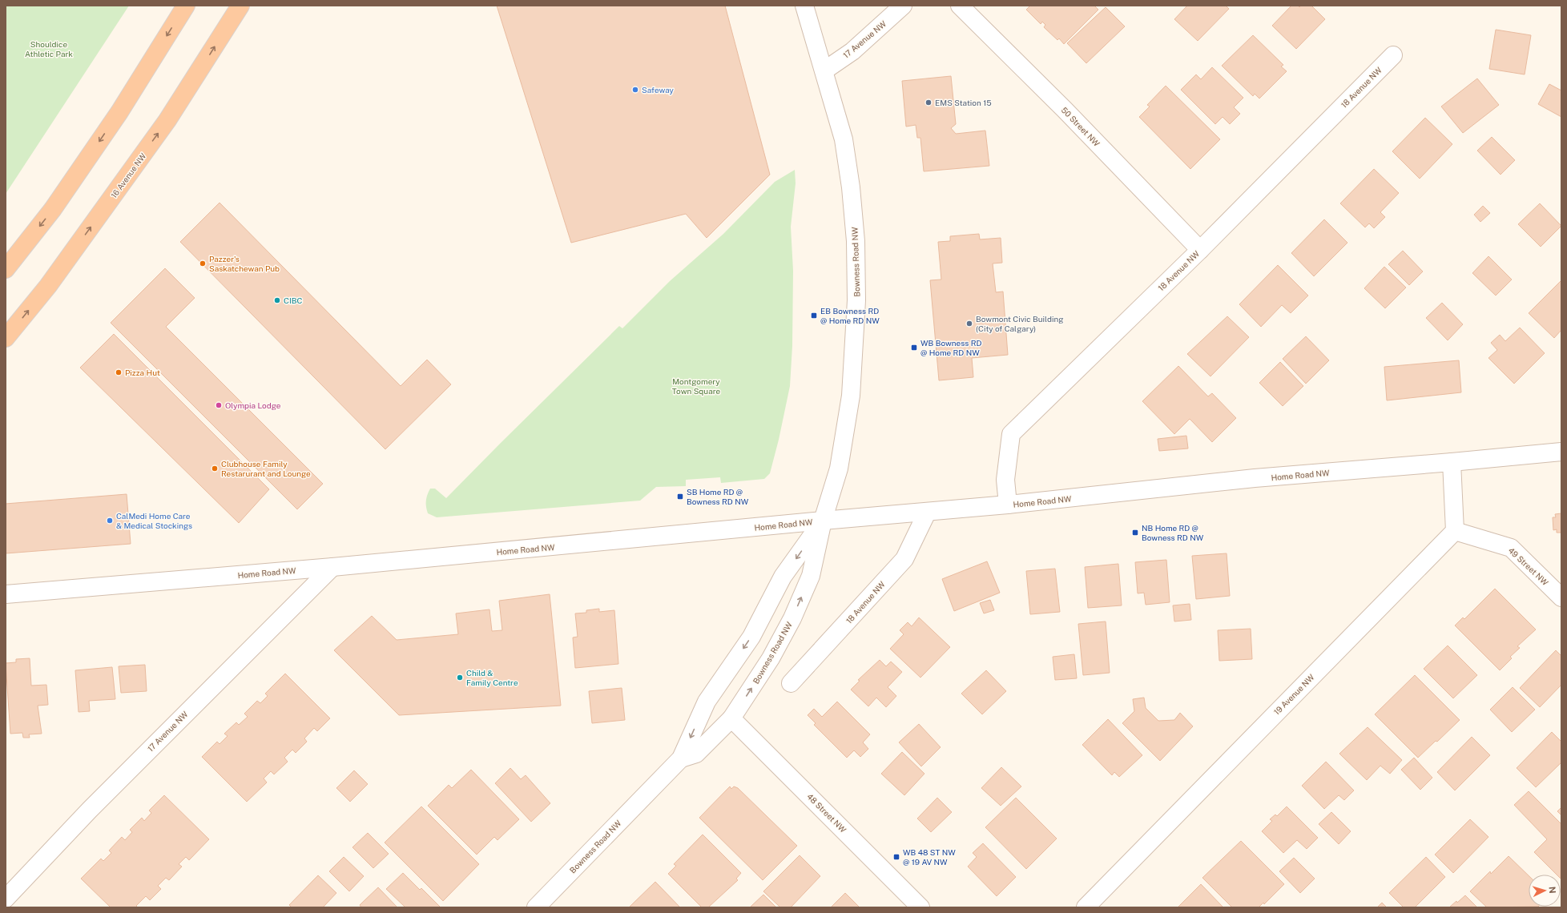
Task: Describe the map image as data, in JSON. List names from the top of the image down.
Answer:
{
  "streets": {
    "highway": ["16 Avenue NW"],
    "street": [
      "17 Avenue NW",
      "18 Avenue NW",
      "50 Street NW",
      "Bowness Road NW",
      "Home Road NW",
      "49 Street NW",
      "19 Avenue NW",
      "48 Street NW"
    ]
  },
  "crossings": [
    ["17 Avenue NW", "Bowness Road NW"],
    ["17 Avenue NW", "Home Road NW"],
    ["18 Avenue NW", "50 Street NW"],
    ["18 Avenue NW", "Home Road NW"],
    ["Bowness Road NW", "Home Road NW"],
    ["Bowness Road NW", "48 Street NW"],
    ["49 Street NW", "19 Avenue NW"]
  ],
  "parks": ["Shouldice Athletic Park", "Montgomery Town Square"],
  "places": {
    "other": [
      "Safeway",
      "EMS Station 15",
      "Pazzer's Saskatchewan Pub",
      "CIBC",
      "Bowmont Civic Building (City of Calgary)",
      "Pizza Hut",
      "Olympia Lodge",
      "Clubhouse Family Restarurant and Lounge",
      "CalMedi Home Care & Medical Stockings",
      "Child & Family Centre"
    ],
    "transit": [
      "EB Bowness RD @ Home RD NW",
      "WB Bowness RD @ Home RD NW",
      "SB Home RD @ Bowness RD NW",
      "NB Home RD @ Bowness RD NW",
      "WB 48 ST NW @ 19 AV NW"
    ]
  },
  "north": "right"
}
